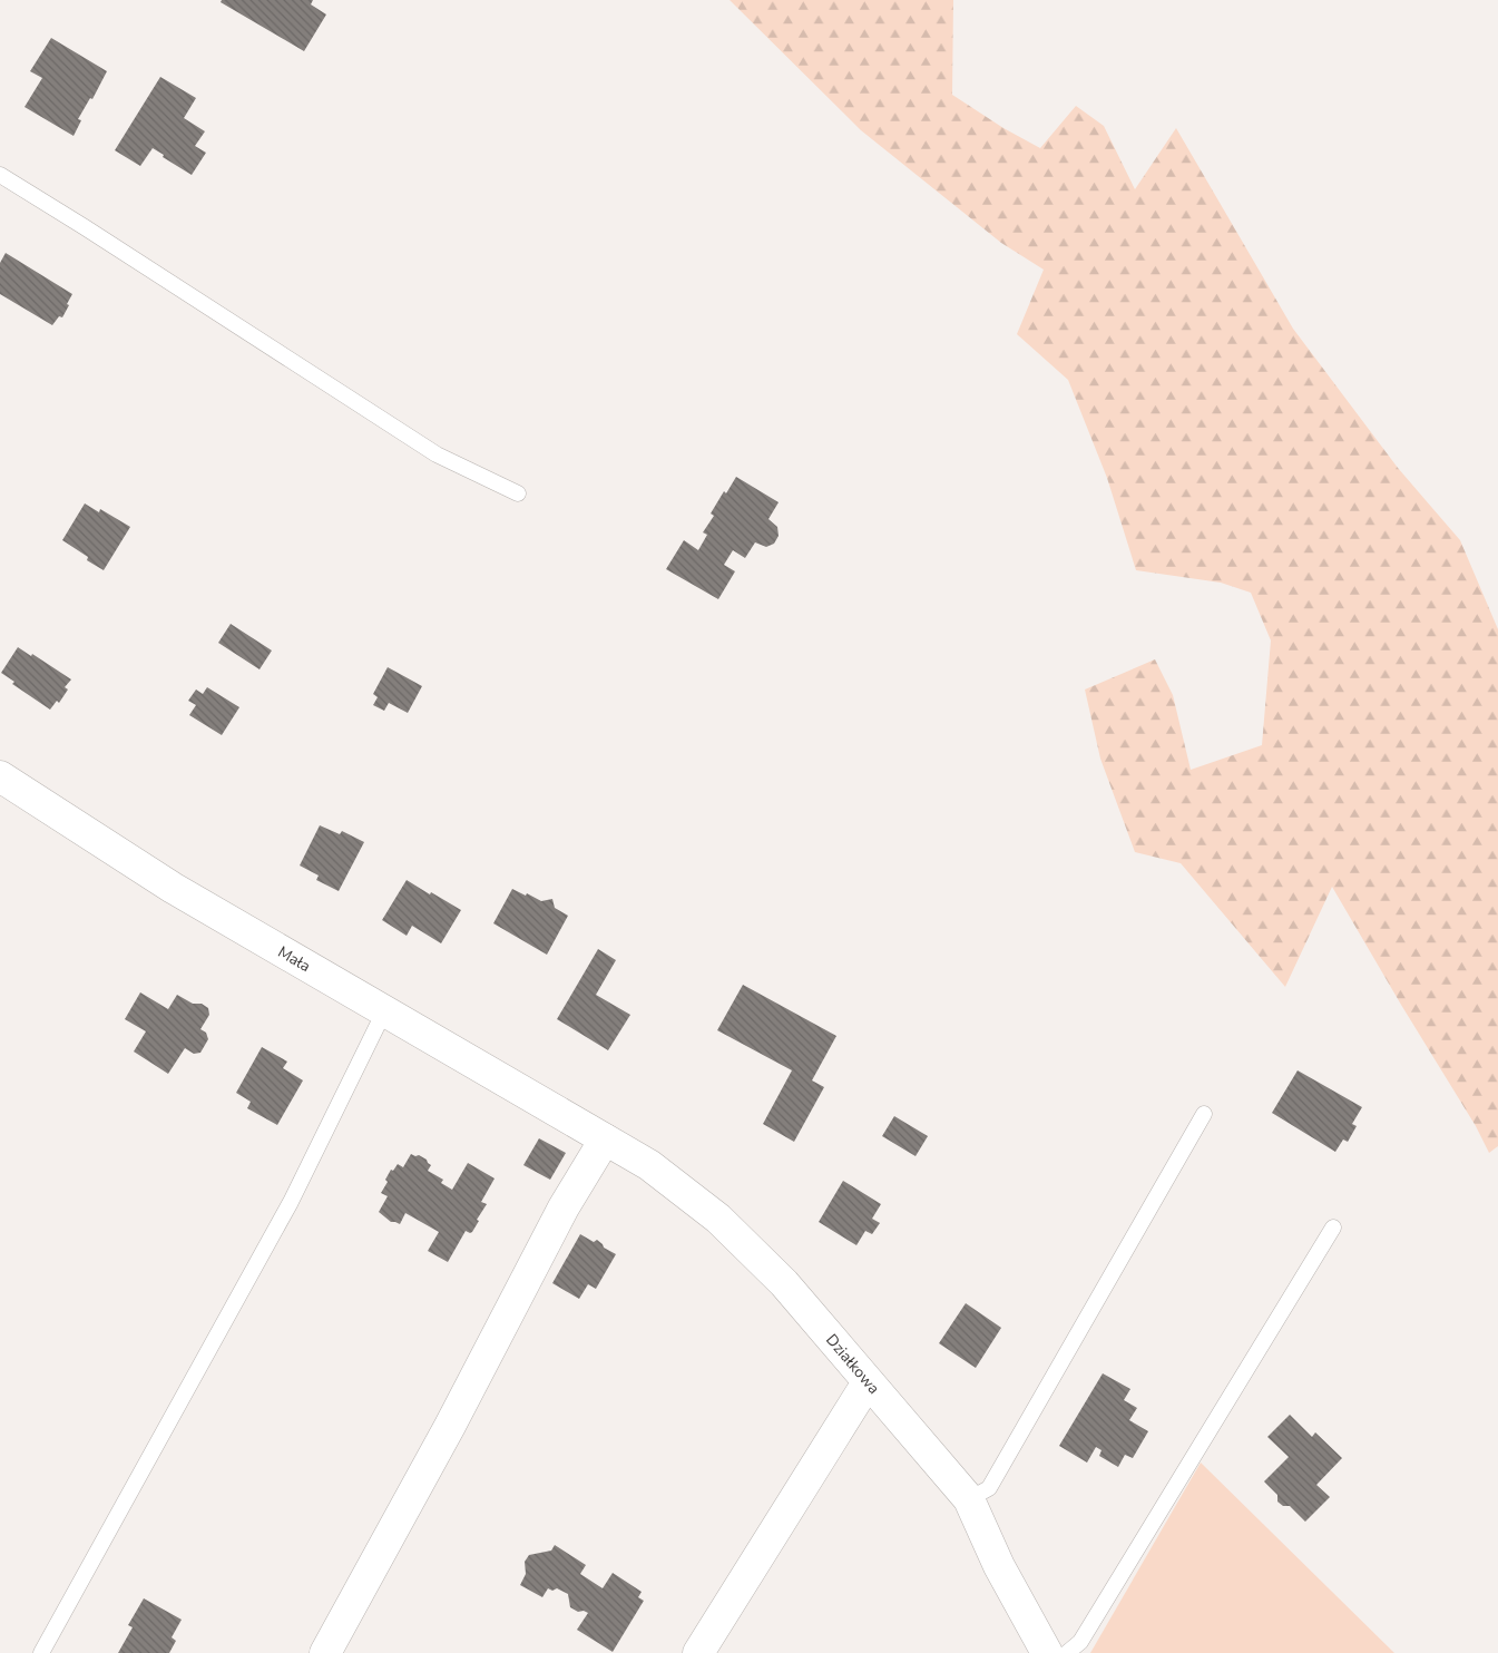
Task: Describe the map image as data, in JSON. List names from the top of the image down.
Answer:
{
  "streets": {
    "street": ["Mała", "Działkowa"]
  },
  "crossings": [
    ["Mała", "Działkowa"]
  ]
}
